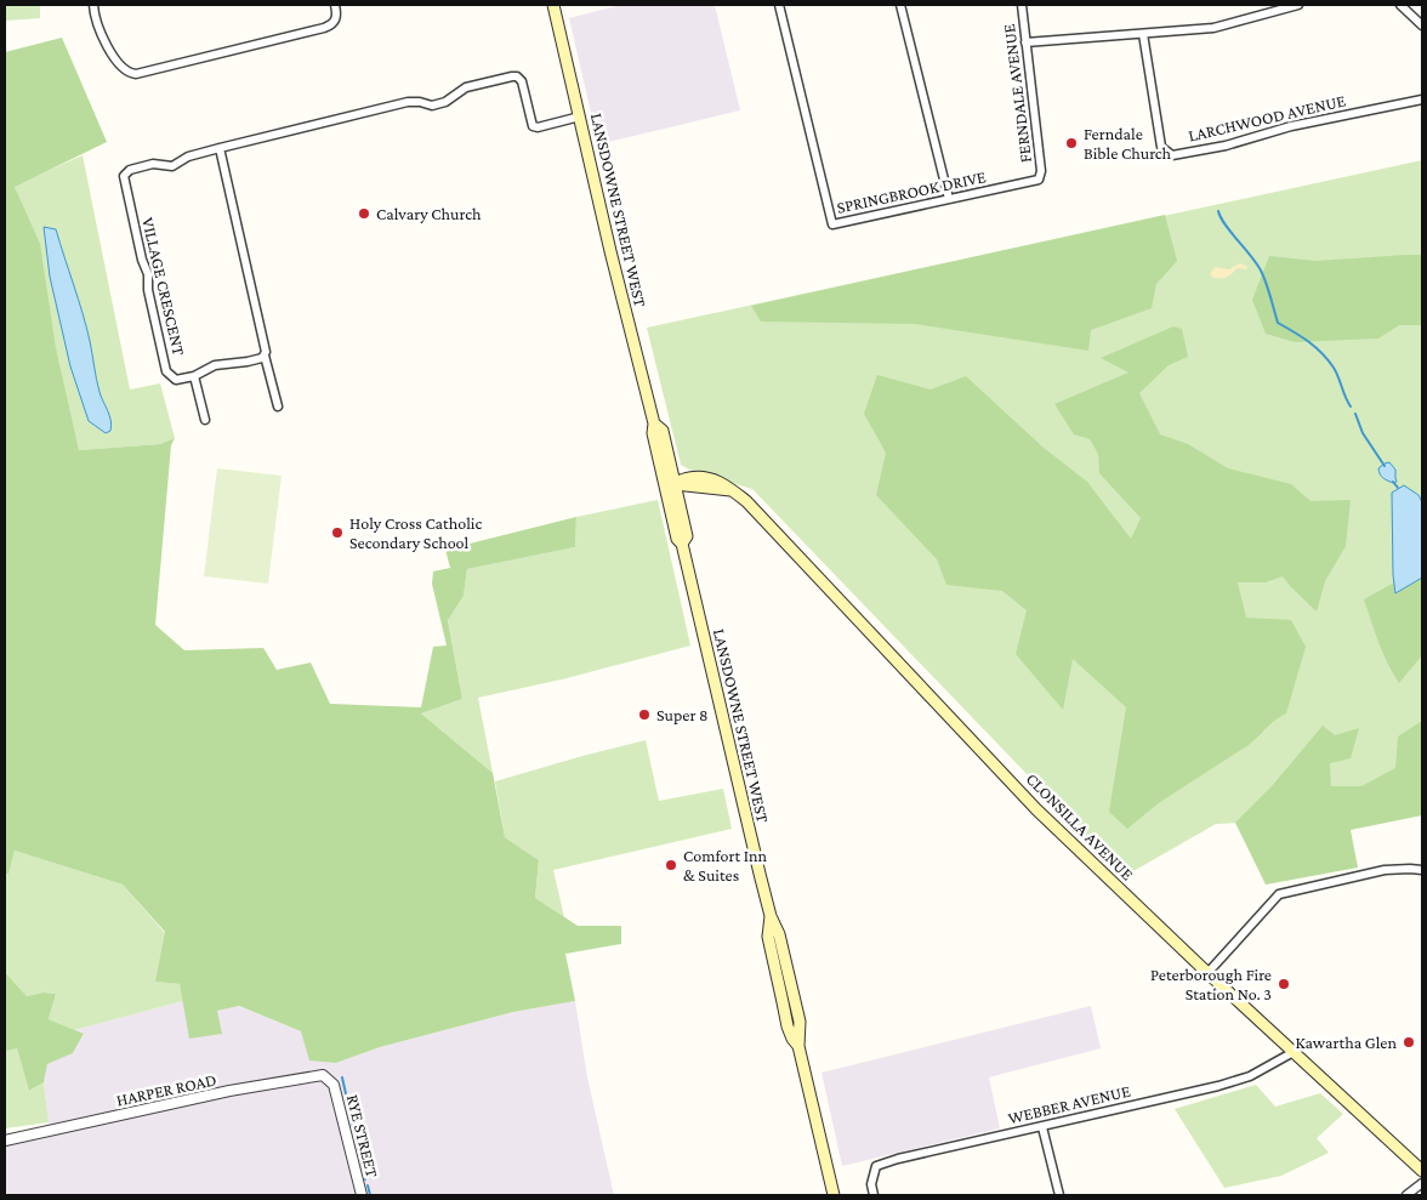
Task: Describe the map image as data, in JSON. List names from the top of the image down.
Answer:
{
  "streets": {
    "main road": ["LANSDOWNE STREET WEST", "CLONSILLA AVENUE"],
    "street": [
      "FERNDALE AVENUE",
      "LARCHWOOD AVENUE",
      "SPRINGBROOK DRIVE",
      "VILLAGE CRESCENT",
      "HARPER ROAD",
      "WEBBER AVENUE",
      "RYE STREET"
    ]
  },
  "crossings": [
    ["FERNDALE AVENUE", "SPRINGBROOK DRIVE"],
    ["LANSDOWNE STREET WEST", "VILLAGE CRESCENT"],
    ["LANSDOWNE STREET WEST", "CLONSILLA AVENUE"],
    ["CLONSILLA AVENUE", "WEBBER AVENUE"],
    ["HARPER ROAD", "RYE STREET"]
  ],
  "places": [
    "Ferndale Bible Church",
    "Calvary Church",
    "Holy Cross Catholic Secondary School",
    "Super 8",
    "Comfort Inn & Suites",
    "Peterborough Fire Station No. 3",
    "Kawartha Glen"
  ]
}
